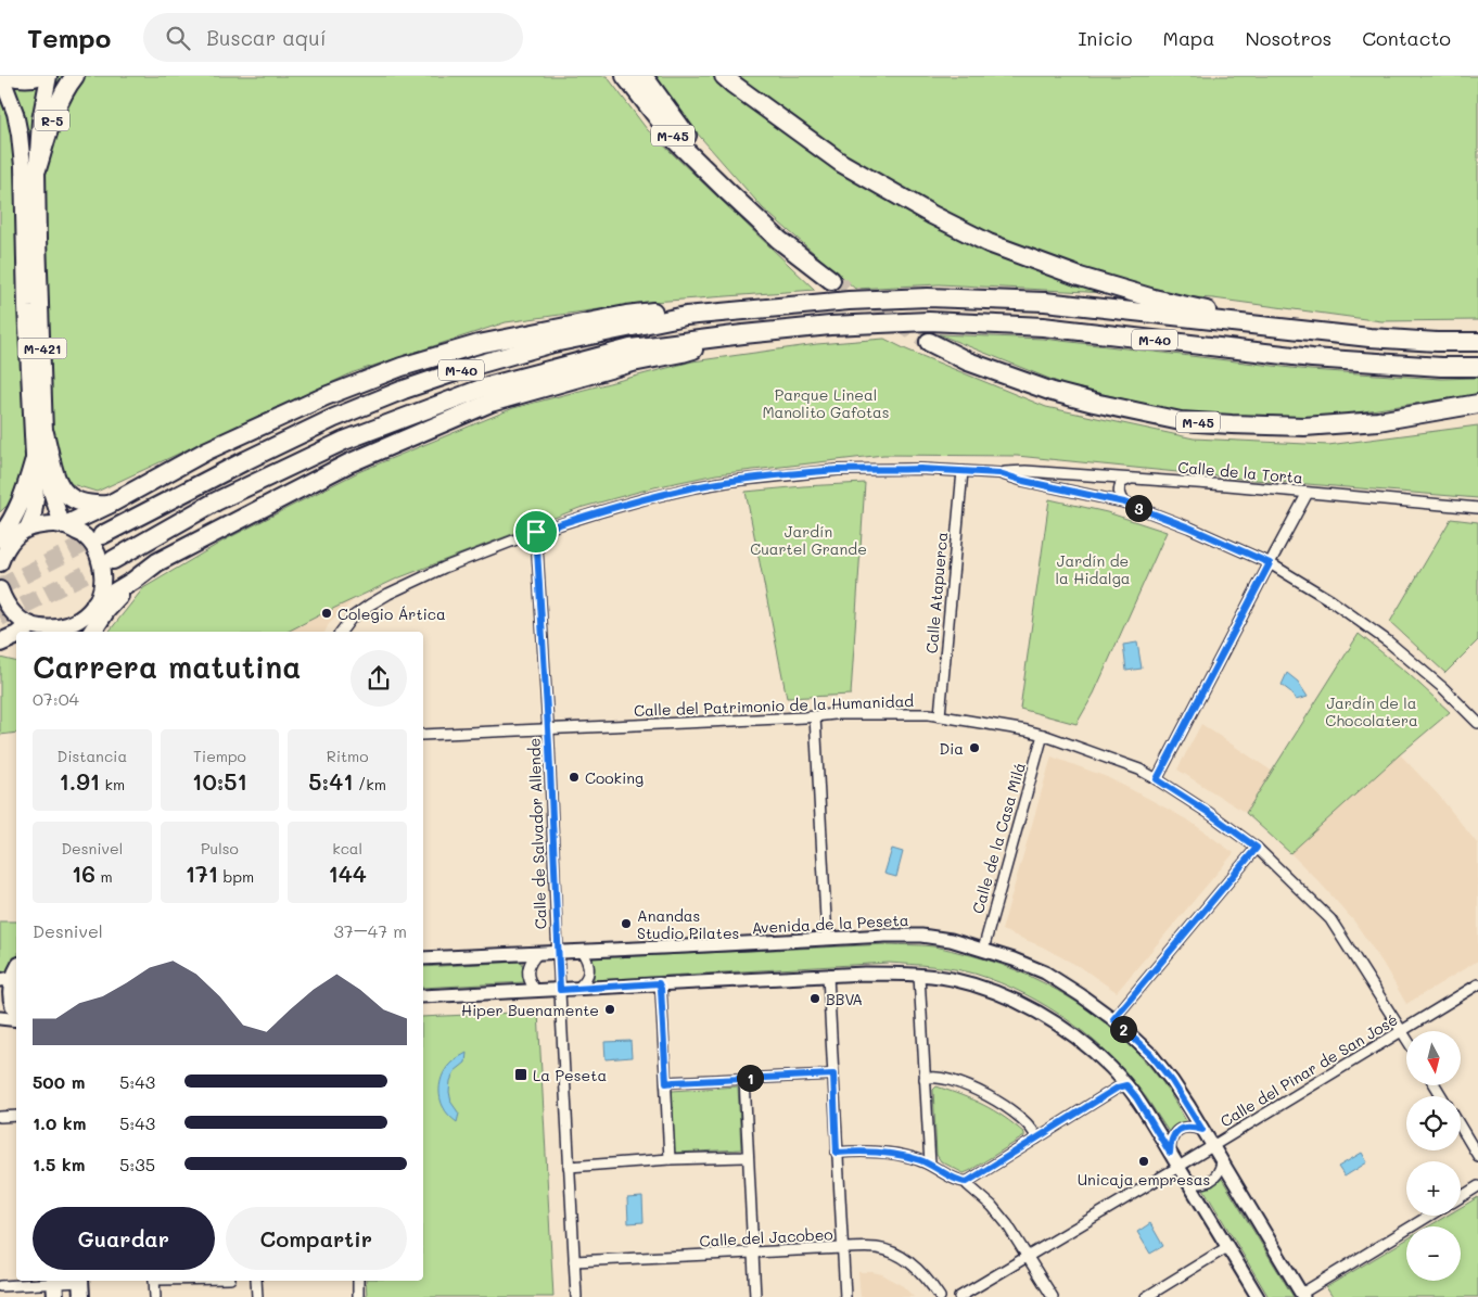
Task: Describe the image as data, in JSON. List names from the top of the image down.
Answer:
{
  "streets": {
    "highway": ["R-5", "M-45", "M-40"],
    "main road": ["M-421"],
    "street": [
      "Calle de la Torta",
      "Calle Atapuerca",
      "Calle del Patrimonio de la Humanidad",
      "Calle de Salvador Allende",
      "Calle de la Casa Milá",
      "Avenida de la Peseta",
      "Calle del Pinar de San José",
      "Calle del Jacobeo"
    ]
  },
  "crossings": [
    ["R-5", "M-421"],
    ["Calle Atapuerca", "Calle del Patrimonio de la Humanidad"],
    ["Calle del Patrimonio de la Humanidad", "Calle de Salvador Allende"],
    ["Calle del Patrimonio de la Humanidad", "Calle de la Casa Milá"],
    ["Calle del Patrimonio de la Humanidad", "Calle del Pinar de San José"],
    ["Calle de Salvador Allende", "Avenida de la Peseta"],
    ["Calle de Salvador Allende", "Calle del Jacobeo"],
    ["Calle de la Casa Milá", "Avenida de la Peseta"],
    ["Avenida de la Peseta", "Calle del Pinar de San José"]
  ],
  "parks": [
    "Parque Lineal Manolito Gafotas",
    "Jardín Cuartel Grande",
    "Jardín de la Hidalga",
    "Jardín de la Chocolatera"
  ],
  "places": {
    "other": [
      "Colegio Ártica",
      "Dia",
      "Cooking",
      "Anandas Studio Pilates",
      "BBVA",
      "Hiper Buenamente",
      "Unicaja empresas"
    ],
    "transit": ["La Peseta"]
  },
  "north": "bottom",
  "page": {
    "header": "Tempo",
    "search": "Buscar aquí",
    "nav": [
      "Inicio",
      "Mapa",
      "Nosotros",
      "Contacto"
    ],
    "pins": ["3", "2", "1"],
    "heading": ["Carrera matutina", "07:04"],
    "stats": [
      ["Distancia", "1.91 km"],
      ["Tiempo", "10:51"],
      ["Ritmo", "5:41 /km"],
      ["Desnivel", "16 m"],
      ["Pulso", "171 bpm"],
      ["kcal", "144"]
    ],
    "chart": ["Desnivel", "37–47 m"],
    "map_buttons": ["+", "−"],
    "list": [
      {
        "name": "500 m",
        "note": "5:43"
      },
      {
        "name": "1.0 km",
        "note": "5:43"
      },
      {
        "name": "1.5 km",
        "note": "5:35"
      }
    ],
    "buttons": ["Guardar", "Compartir"]
  }
}
